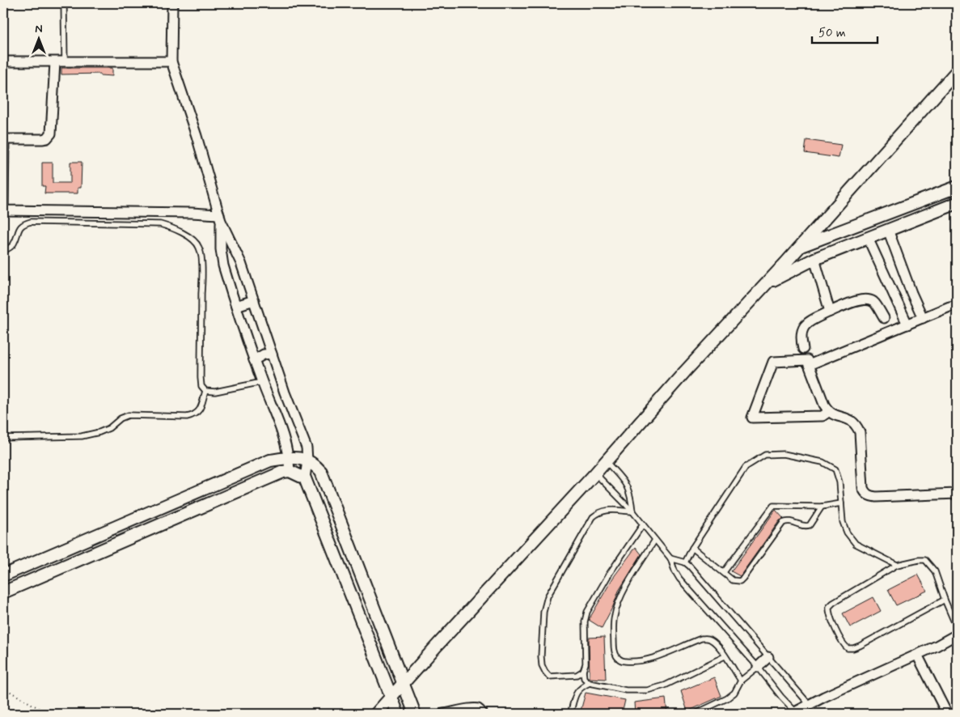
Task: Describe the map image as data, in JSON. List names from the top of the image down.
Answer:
{
  "scale_bar": "50 m",
  "north": "top"
}
